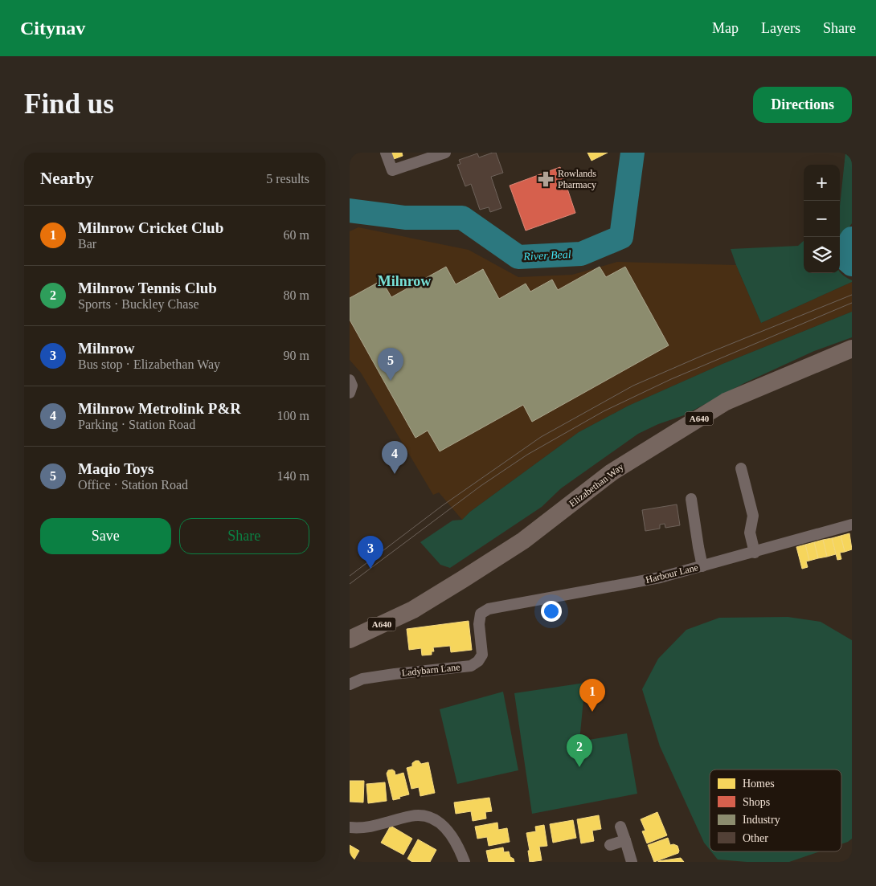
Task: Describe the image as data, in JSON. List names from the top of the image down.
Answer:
{
  "streets": {
    "main road": ["A640", "Elizabethan Way"],
    "street": ["Harbour Lane", "Ladybarn Lane"]
  },
  "crossings": [
    ["Harbour Lane", "Ladybarn Lane"]
  ],
  "districts": ["Milnrow"],
  "water": ["River Beal"],
  "places": {
    "pharmacy": ["Rowlands Pharmacy"]
  },
  "legend": [
    "Homes",
    "Shops",
    "Industry",
    "Other"
  ],
  "page": {
    "header": "Citynav",
    "nav": ["Map", "Layers", "Share"],
    "buttons": [
      "Directions",
      ["Save", "Share"]
    ],
    "title": "Find us",
    "heading": ["Nearby", "5 results"],
    "map_buttons": ["+", "−"],
    "list": [
      {
        "mark": "1",
        "name": "Milnrow Cricket Club",
        "note": "Bar",
        "value": "60 m"
      },
      {
        "mark": "2",
        "name": "Milnrow Tennis Club",
        "note": "Sports · Buckley Chase",
        "value": "80 m"
      },
      {
        "mark": "3",
        "name": "Milnrow",
        "note": "Bus stop · Elizabethan Way",
        "value": "90 m"
      },
      {
        "mark": "4",
        "name": "Milnrow Metrolink P&R",
        "note": "Parking · Station Road",
        "value": "100 m"
      },
      {
        "mark": "5",
        "name": "Maqio Toys",
        "note": "Office · Station Road",
        "value": "140 m"
      }
    ],
    "pins": [
      "5",
      "4",
      "3",
      "1",
      "2"
    ]
  }
}
